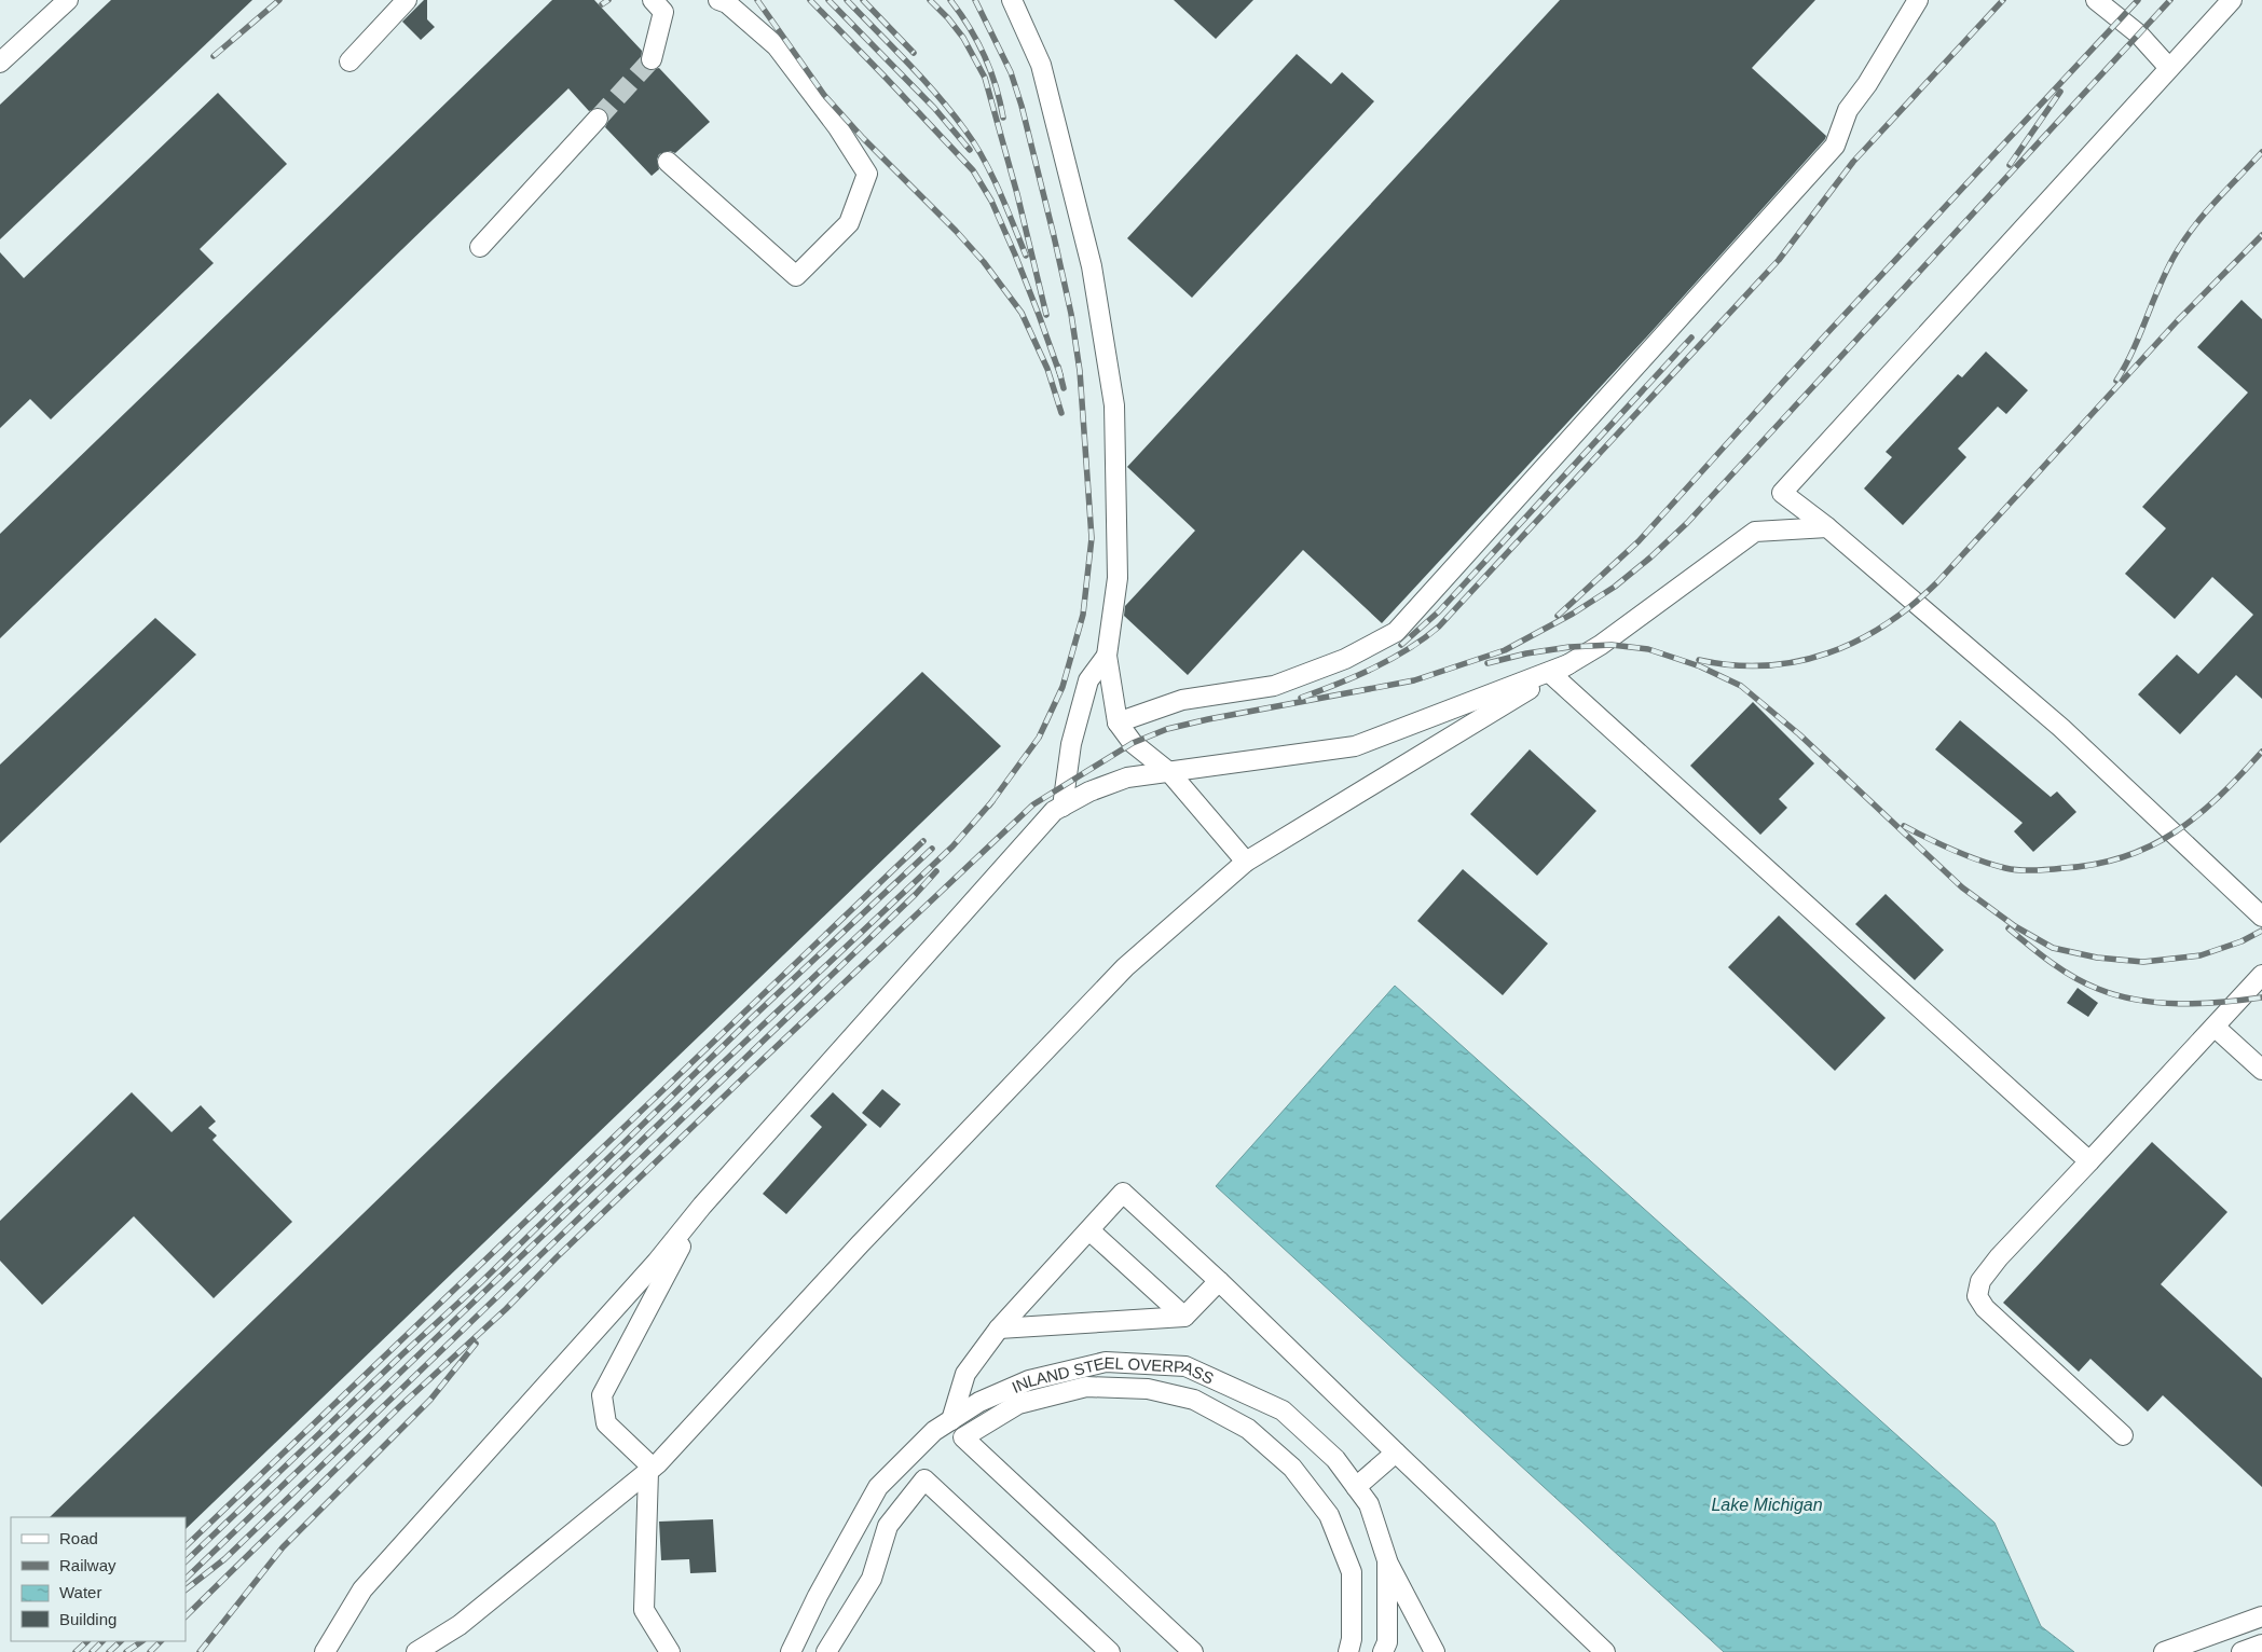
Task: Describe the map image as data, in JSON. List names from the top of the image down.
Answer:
{
  "streets": {
    "street": ["INLAND STEEL OVERPASS"]
  },
  "water": ["Lake Michigan"],
  "legend": [
    "Road",
    "Railway",
    "Water",
    "Building"
  ]
}
